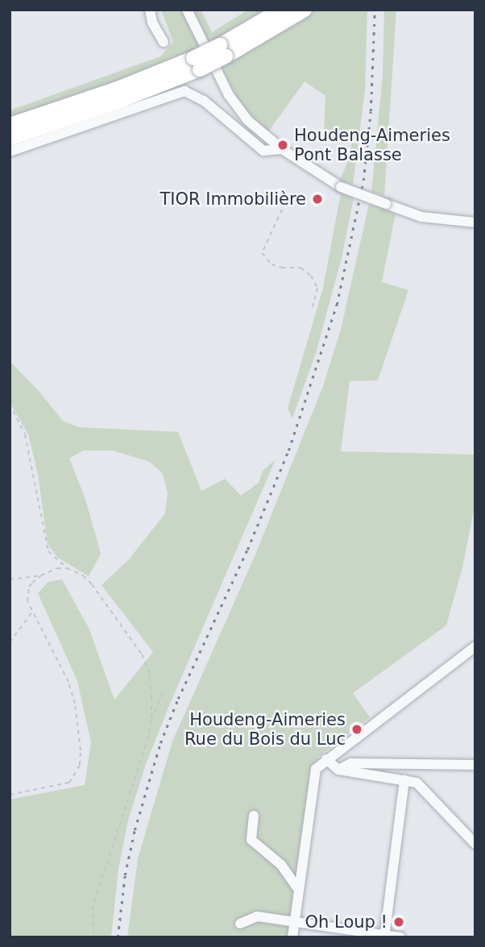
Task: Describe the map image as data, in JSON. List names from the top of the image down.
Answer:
{
  "places": [
    "Houdeng-Aimeries Pont Balasse",
    "TIOR Immobilière",
    "Houdeng-Aimeries Rue du Bois du Luc",
    "Oh Loup !"
  ]
}
